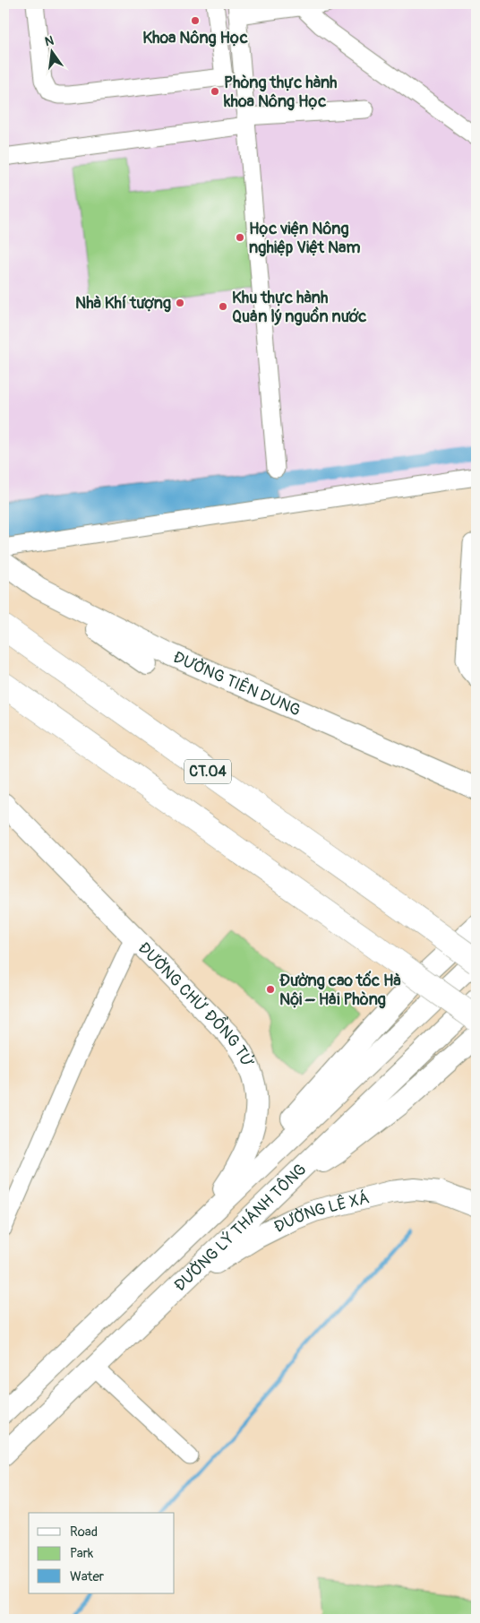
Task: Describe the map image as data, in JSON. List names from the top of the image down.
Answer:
{
  "streets": {
    "highway": ["CT.04"],
    "main road": [
      "ĐƯỜNG TIÊN DUNG",
      "ĐƯỜNG CHỬ ĐỒNG TỬ",
      "ĐƯỜNG LÊ XÁ",
      "ĐƯỜNG LÝ THÁNH TÔNG"
    ]
  },
  "crossings": [
    ["CT.04", "ĐƯỜNG LÝ THÁNH TÔNG"],
    ["ĐƯỜNG CHỬ ĐỒNG TỬ", "ĐƯỜNG LÝ THÁNH TÔNG"],
    ["ĐƯỜNG LÊ XÁ", "ĐƯỜNG LÝ THÁNH TÔNG"]
  ],
  "places": [
    "Khoa Nông Học",
    "Phòng thực hành khoa Nông Học",
    "Học viện Nông nghiệp Việt Nam",
    "Nhà Khí tượng",
    "Khu thực hành Quản lý nguồn nước",
    "Đường cao tốc Hà Nội – Hải Phòng"
  ],
  "legend": ["Road", "Park", "Water"],
  "north": "top"
}
